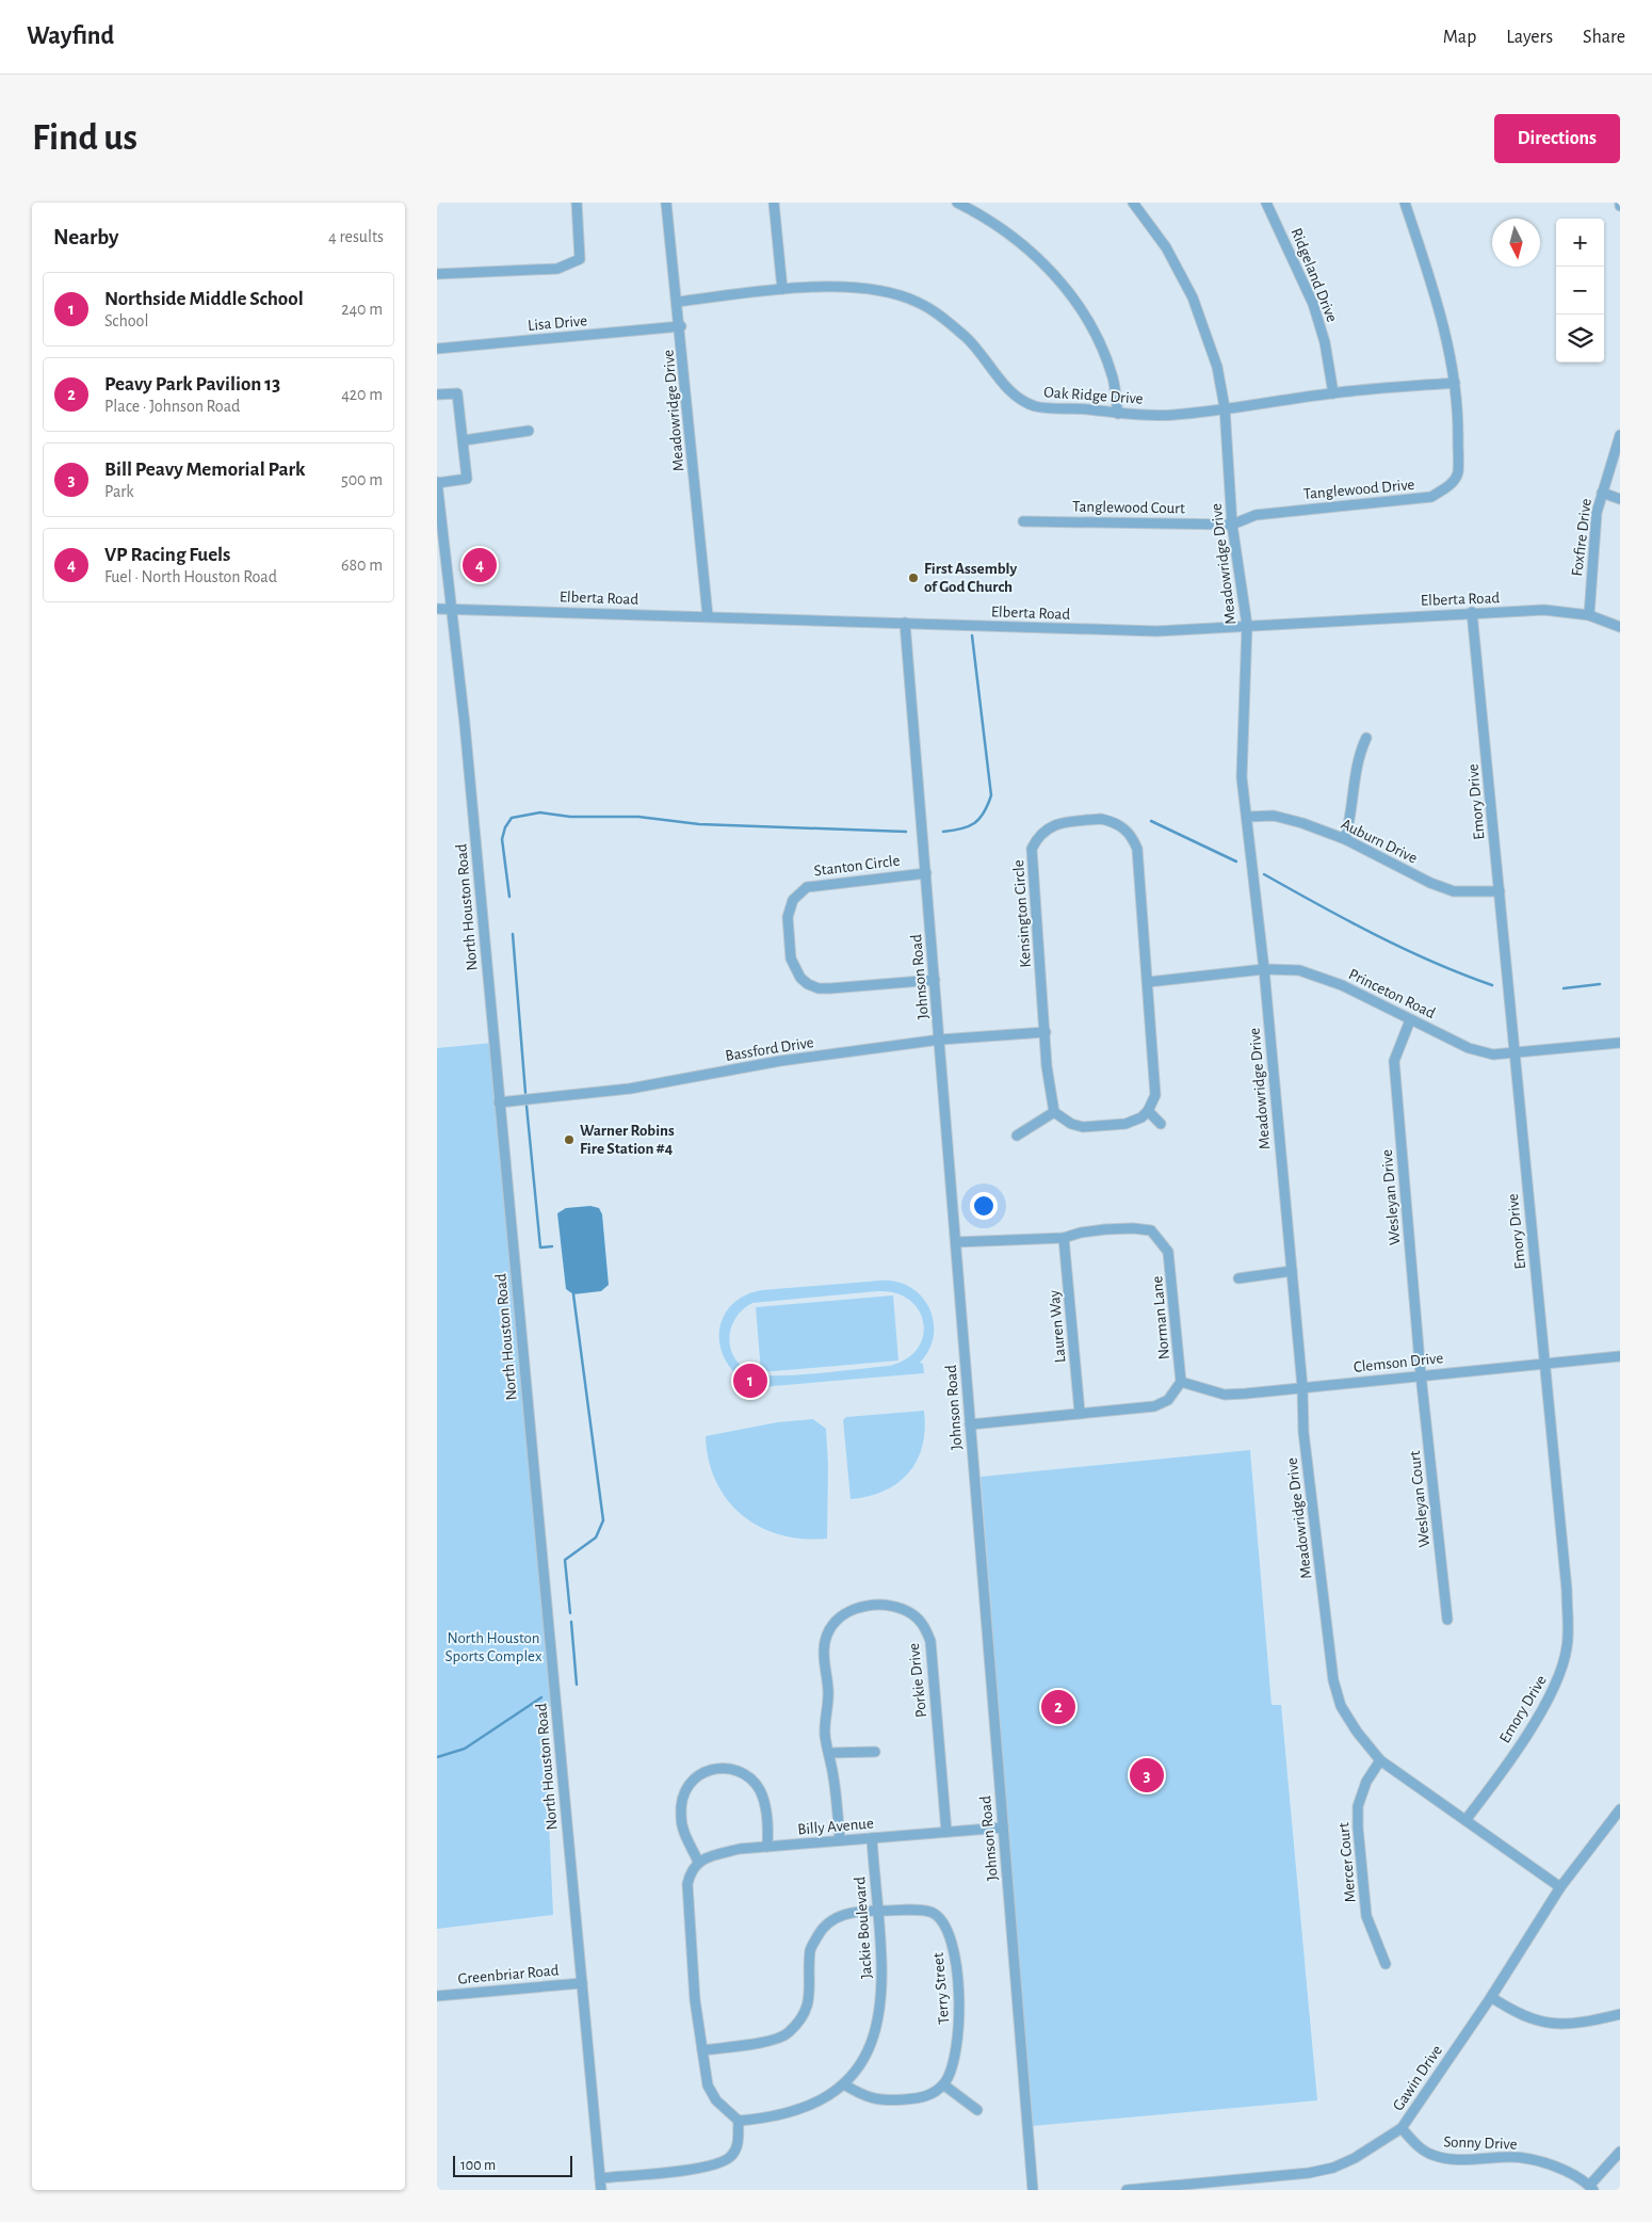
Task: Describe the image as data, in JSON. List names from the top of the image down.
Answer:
{
  "streets": {
    "street": [
      "Ridgeland Drive",
      "Lisa Drive",
      "Oak Ridge Drive",
      "Meadowridge Drive",
      "Tanglewood Drive",
      "Tanglewood Court",
      "Foxfire Drive",
      "Elberta Road",
      "Emory Drive",
      "Auburn Drive",
      "Stanton Circle",
      "North Houston Road",
      "Kensington Circle",
      "Johnson Road",
      "Princeton Road",
      "Bassford Drive",
      "Wesleyan Drive",
      "Norman Lane",
      "Lauren Way",
      "Clemson Drive",
      "Wesleyan Court",
      "Porkie Drive",
      "Billy Avenue",
      "Mercer Court",
      "Jackie Boulevard",
      "Greenbriar Road",
      "Terry Street",
      "Gawin Drive",
      "Sonny Drive"
    ]
  },
  "crossings": [
    ["Ridgeland Drive", "Oak Ridge Drive"],
    ["Lisa Drive", "Meadowridge Drive"],
    ["Oak Ridge Drive", "Meadowridge Drive"],
    ["Oak Ridge Drive", "Tanglewood Drive"],
    ["Meadowridge Drive", "Tanglewood Drive"],
    ["Meadowridge Drive", "Tanglewood Court"],
    ["Meadowridge Drive", "Elberta Road"],
    ["Meadowridge Drive", "Emory Drive"],
    ["Meadowridge Drive", "Auburn Drive"],
    ["Meadowridge Drive", "Princeton Road"],
    ["Meadowridge Drive", "Clemson Drive"],
    ["Meadowridge Drive", "Mercer Court"],
    ["Meadowridge Drive", "Gawin Drive"],
    ["Tanglewood Drive", "Tanglewood Court"],
    ["Foxfire Drive", "Elberta Road"],
    ["Elberta Road", "Emory Drive"],
    ["Elberta Road", "North Houston Road"],
    ["Elberta Road", "Johnson Road"],
    ["Emory Drive", "Auburn Drive"],
    ["Emory Drive", "Princeton Road"],
    ["Emory Drive", "Clemson Drive"],
    ["Stanton Circle", "Johnson Road"],
    ["North Houston Road", "Bassford Drive"],
    ["North Houston Road", "Greenbriar Road"],
    ["Kensington Circle", "Princeton Road"],
    ["Kensington Circle", "Bassford Drive"],
    ["Johnson Road", "Bassford Drive"],
    ["Johnson Road", "Norman Lane"],
    ["Johnson Road", "Billy Avenue"],
    ["Princeton Road", "Wesleyan Drive"],
    ["Wesleyan Drive", "Clemson Drive"],
    ["Wesleyan Drive", "Wesleyan Court"],
    ["Norman Lane", "Lauren Way"],
    ["Norman Lane", "Clemson Drive"],
    ["Clemson Drive", "Wesleyan Court"],
    ["Porkie Drive", "Billy Avenue"],
    ["Billy Avenue", "Jackie Boulevard"],
    ["Jackie Boulevard", "Terry Street"],
    ["Gawin Drive", "Sonny Drive"]
  ],
  "parks": ["North Houston Sports Complex"],
  "places": ["First Assembly of God Church", "Warner Robins Fire Station #4"],
  "scale_bar": "100 m",
  "north": "bottom",
  "page": {
    "header": "Wayfind",
    "nav": ["Map", "Layers", "Share"],
    "buttons": "Directions",
    "title": "Find us",
    "heading": ["Nearby", "4 results"],
    "map_buttons": ["+", "−"],
    "list": [
      {
        "mark": "1",
        "name": "Northside Middle School",
        "note": "School",
        "value": "240 m"
      },
      {
        "mark": "2",
        "name": "Peavy Park Pavilion 13",
        "note": "Place · Johnson Road",
        "value": "420 m"
      },
      {
        "mark": "3",
        "name": "Bill Peavy Memorial Park",
        "note": "Park",
        "value": "500 m"
      },
      {
        "mark": "4",
        "name": "VP Racing Fuels",
        "note": "Fuel · North Houston Road",
        "value": "680 m"
      }
    ],
    "pins": [
      "4",
      "1",
      "2",
      "3"
    ],
    "scale": "100 m"
  }
}
